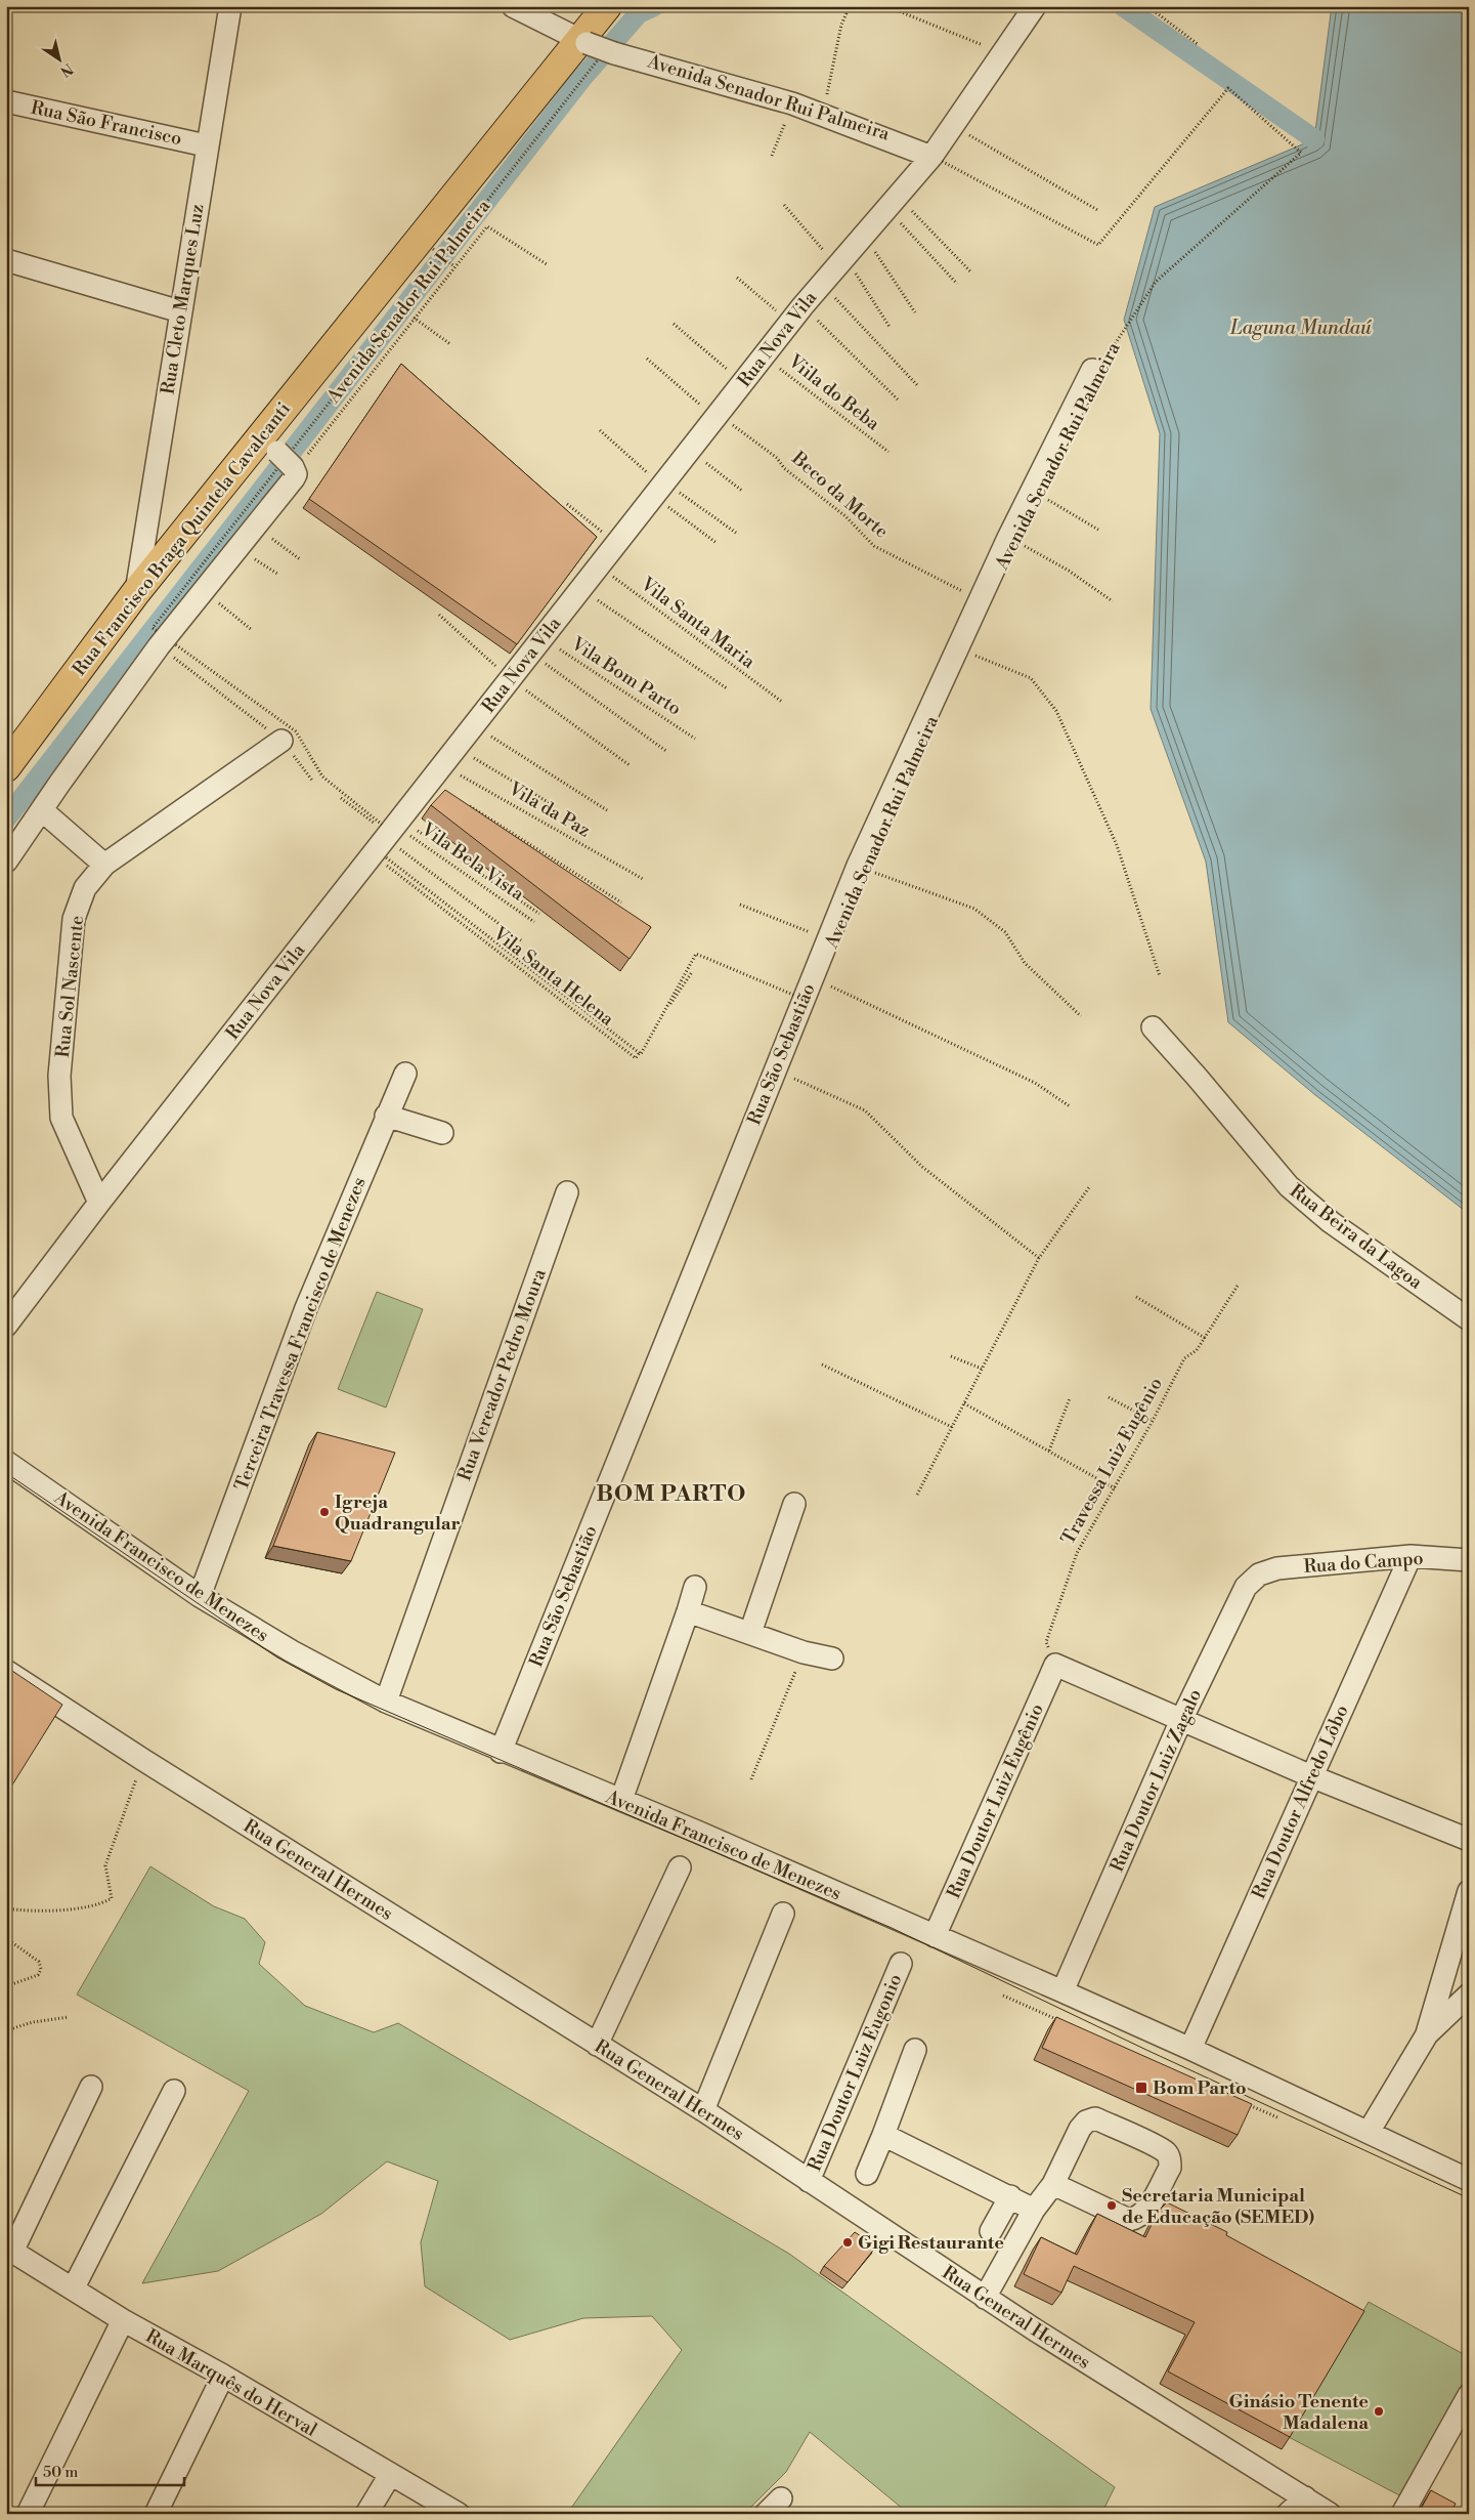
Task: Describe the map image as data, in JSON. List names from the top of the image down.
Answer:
{
  "streets": {
    "main road": ["Avenida Senador Rui Palmeira", "Rua Francisco Braga Quintela Cavalcanti"],
    "street": [
      "Rua São Francisco",
      "Rua Cleto Marques Luz",
      "Rua Nova Vila",
      "Rua Sol Nascente",
      "Rua São Sebastião",
      "Rua Beira da Lagoa",
      "Terceira Travessa Francisco de Menezes",
      "Rua Vereador Pedro Moura",
      "Rua do Campo",
      "Avenida Francisco de Menezes",
      "Rua Doutor Luiz Zagalo",
      "Rua Doutor Luiz Eugênio",
      "Rua Doutor Alfredo Lôbo",
      "Rua General Hermes",
      "Rua Doutor Luiz Eugonio",
      "Rua Marquês do Herval"
    ],
    "path": [
      "Viila do Beba",
      "Beco da Morte",
      "Vila Santa Maria",
      "Vila Bom Parto",
      "Vila da Paz",
      "Vila Bela Vista",
      "Vila Santa Helena",
      "Travessa Luiz Eugênio"
    ]
  },
  "crossings": [
    ["Avenida Senador Rui Palmeira", "Beco da Morte"],
    ["Avenida Senador Rui Palmeira", "Rua Francisco Braga Quintela Cavalcanti"],
    ["Avenida Senador Rui Palmeira", "Rua São Sebastião"],
    ["Rua São Francisco", "Rua Cleto Marques Luz"],
    ["Rua Cleto Marques Luz", "Rua Francisco Braga Quintela Cavalcanti"],
    ["Rua Nova Vila", "Viila do Beba"],
    ["Rua Nova Vila", "Beco da Morte"],
    ["Rua Nova Vila", "Vila Santa Maria"],
    ["Rua Nova Vila", "Vila Bom Parto"],
    ["Rua Nova Vila", "Vila da Paz"],
    ["Rua Nova Vila", "Vila Bela Vista"],
    ["Rua Nova Vila", "Vila Santa Helena"],
    ["Rua Nova Vila", "Rua Sol Nascente"],
    ["Beco da Morte", "Rua São Sebastião"],
    ["Vila Bela Vista", "Vila Santa Helena"],
    ["Rua São Sebastião", "Avenida Francisco de Menezes"],
    ["Terceira Travessa Francisco de Menezes", "Avenida Francisco de Menezes"],
    ["Rua Vereador Pedro Moura", "Avenida Francisco de Menezes"],
    ["Travessa Luiz Eugênio", "Rua Doutor Luiz Eugênio"],
    ["Rua do Campo", "Rua Doutor Luiz Zagalo"],
    ["Rua do Campo", "Rua Doutor Alfredo Lôbo"],
    ["Avenida Francisco de Menezes", "Rua Doutor Luiz Zagalo"],
    ["Avenida Francisco de Menezes", "Rua Doutor Luiz Eugênio"],
    ["Avenida Francisco de Menezes", "Rua Doutor Alfredo Lôbo"],
    ["Rua General Hermes", "Rua Doutor Luiz Eugonio"]
  ],
  "districts": ["BOM PARTO"],
  "water": ["Laguna Mundaú"],
  "places": {
    "other": [
      "Igreja Quadrangular",
      "Secretaria Municipal de Educação (SEMED)",
      "Gigi Restaurante",
      "Ginásio Tenente Madalena"
    ],
    "transit": ["Bom Parto"]
  },
  "scale_bar": "50 m",
  "north": "bottom right"
}
